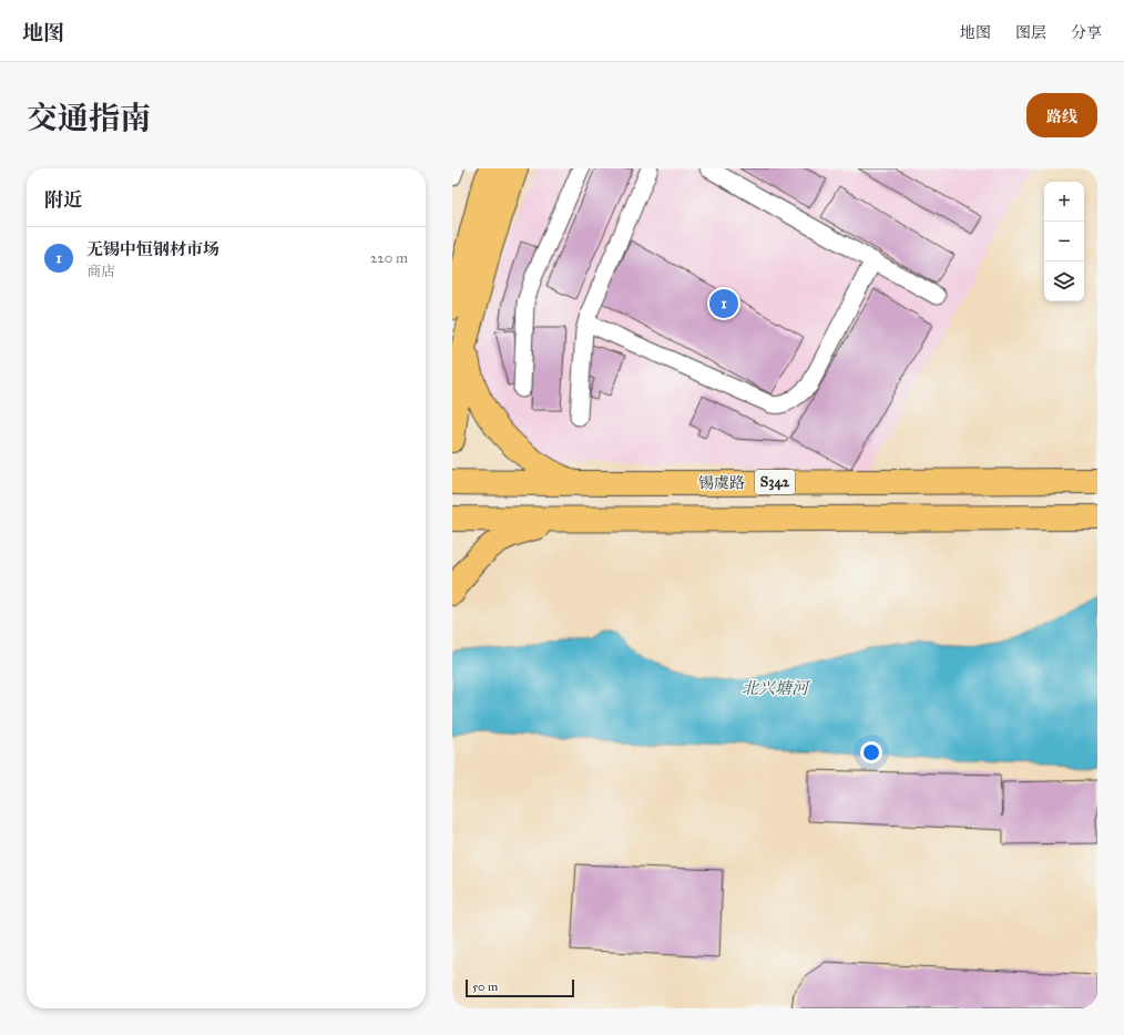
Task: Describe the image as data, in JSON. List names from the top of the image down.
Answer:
{
  "streets": {
    "main road": ["S342", "锡虞路"]
  },
  "water": ["北兴塘河"],
  "scale_bar": "50 m",
  "page": {
    "header": "地图",
    "nav": ["地图", "图层", "分享"],
    "title": "交通指南",
    "buttons": "路线",
    "heading": "附近",
    "map_buttons": ["+", "−"],
    "list": [
      {
        "mark": "1",
        "name": "无锡中恒钢材市场",
        "note": "商店",
        "value": "220 m"
      }
    ],
    "pins": "1",
    "scale": "50 m"
  }
}
